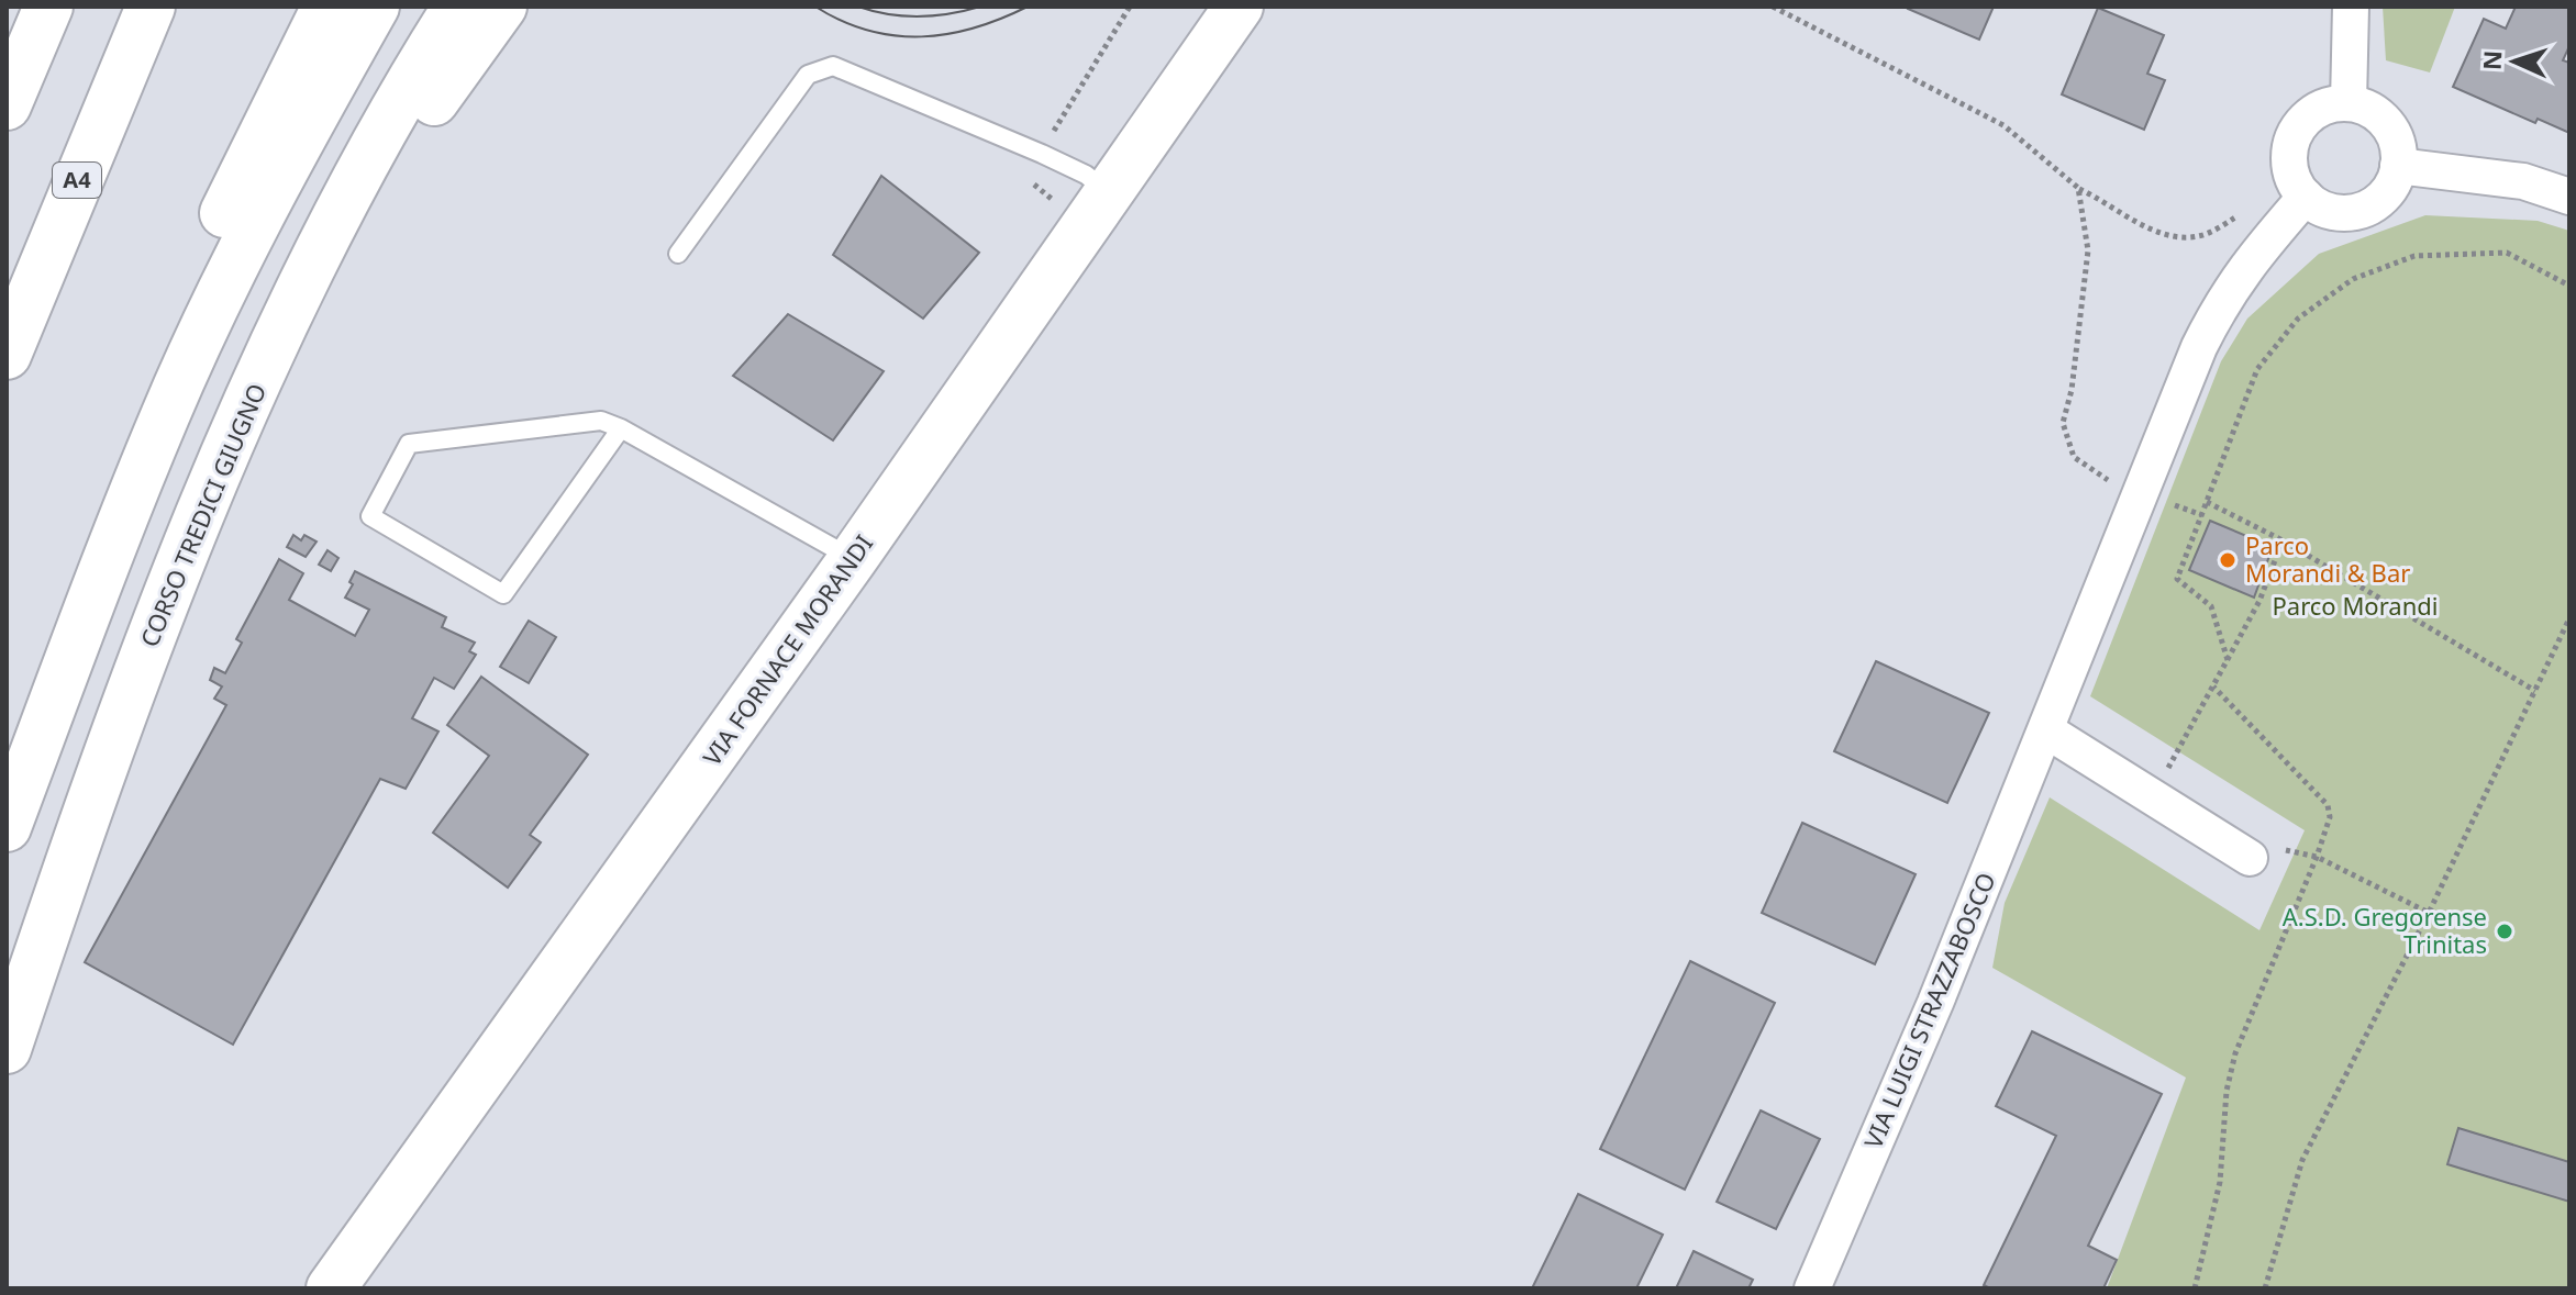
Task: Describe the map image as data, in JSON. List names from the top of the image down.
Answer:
{
  "streets": {
    "main road": ["A4", "CORSO TREDICI GIUGNO", "VIA FORNACE MORANDI"],
    "street": ["VIA LUIGI STRAZZABOSCO"]
  },
  "parks": ["Parco Morandi"],
  "places": ["Parco Morandi & Bar", "A.S.D. Gregorense Trinitas"],
  "north": "left"
}
